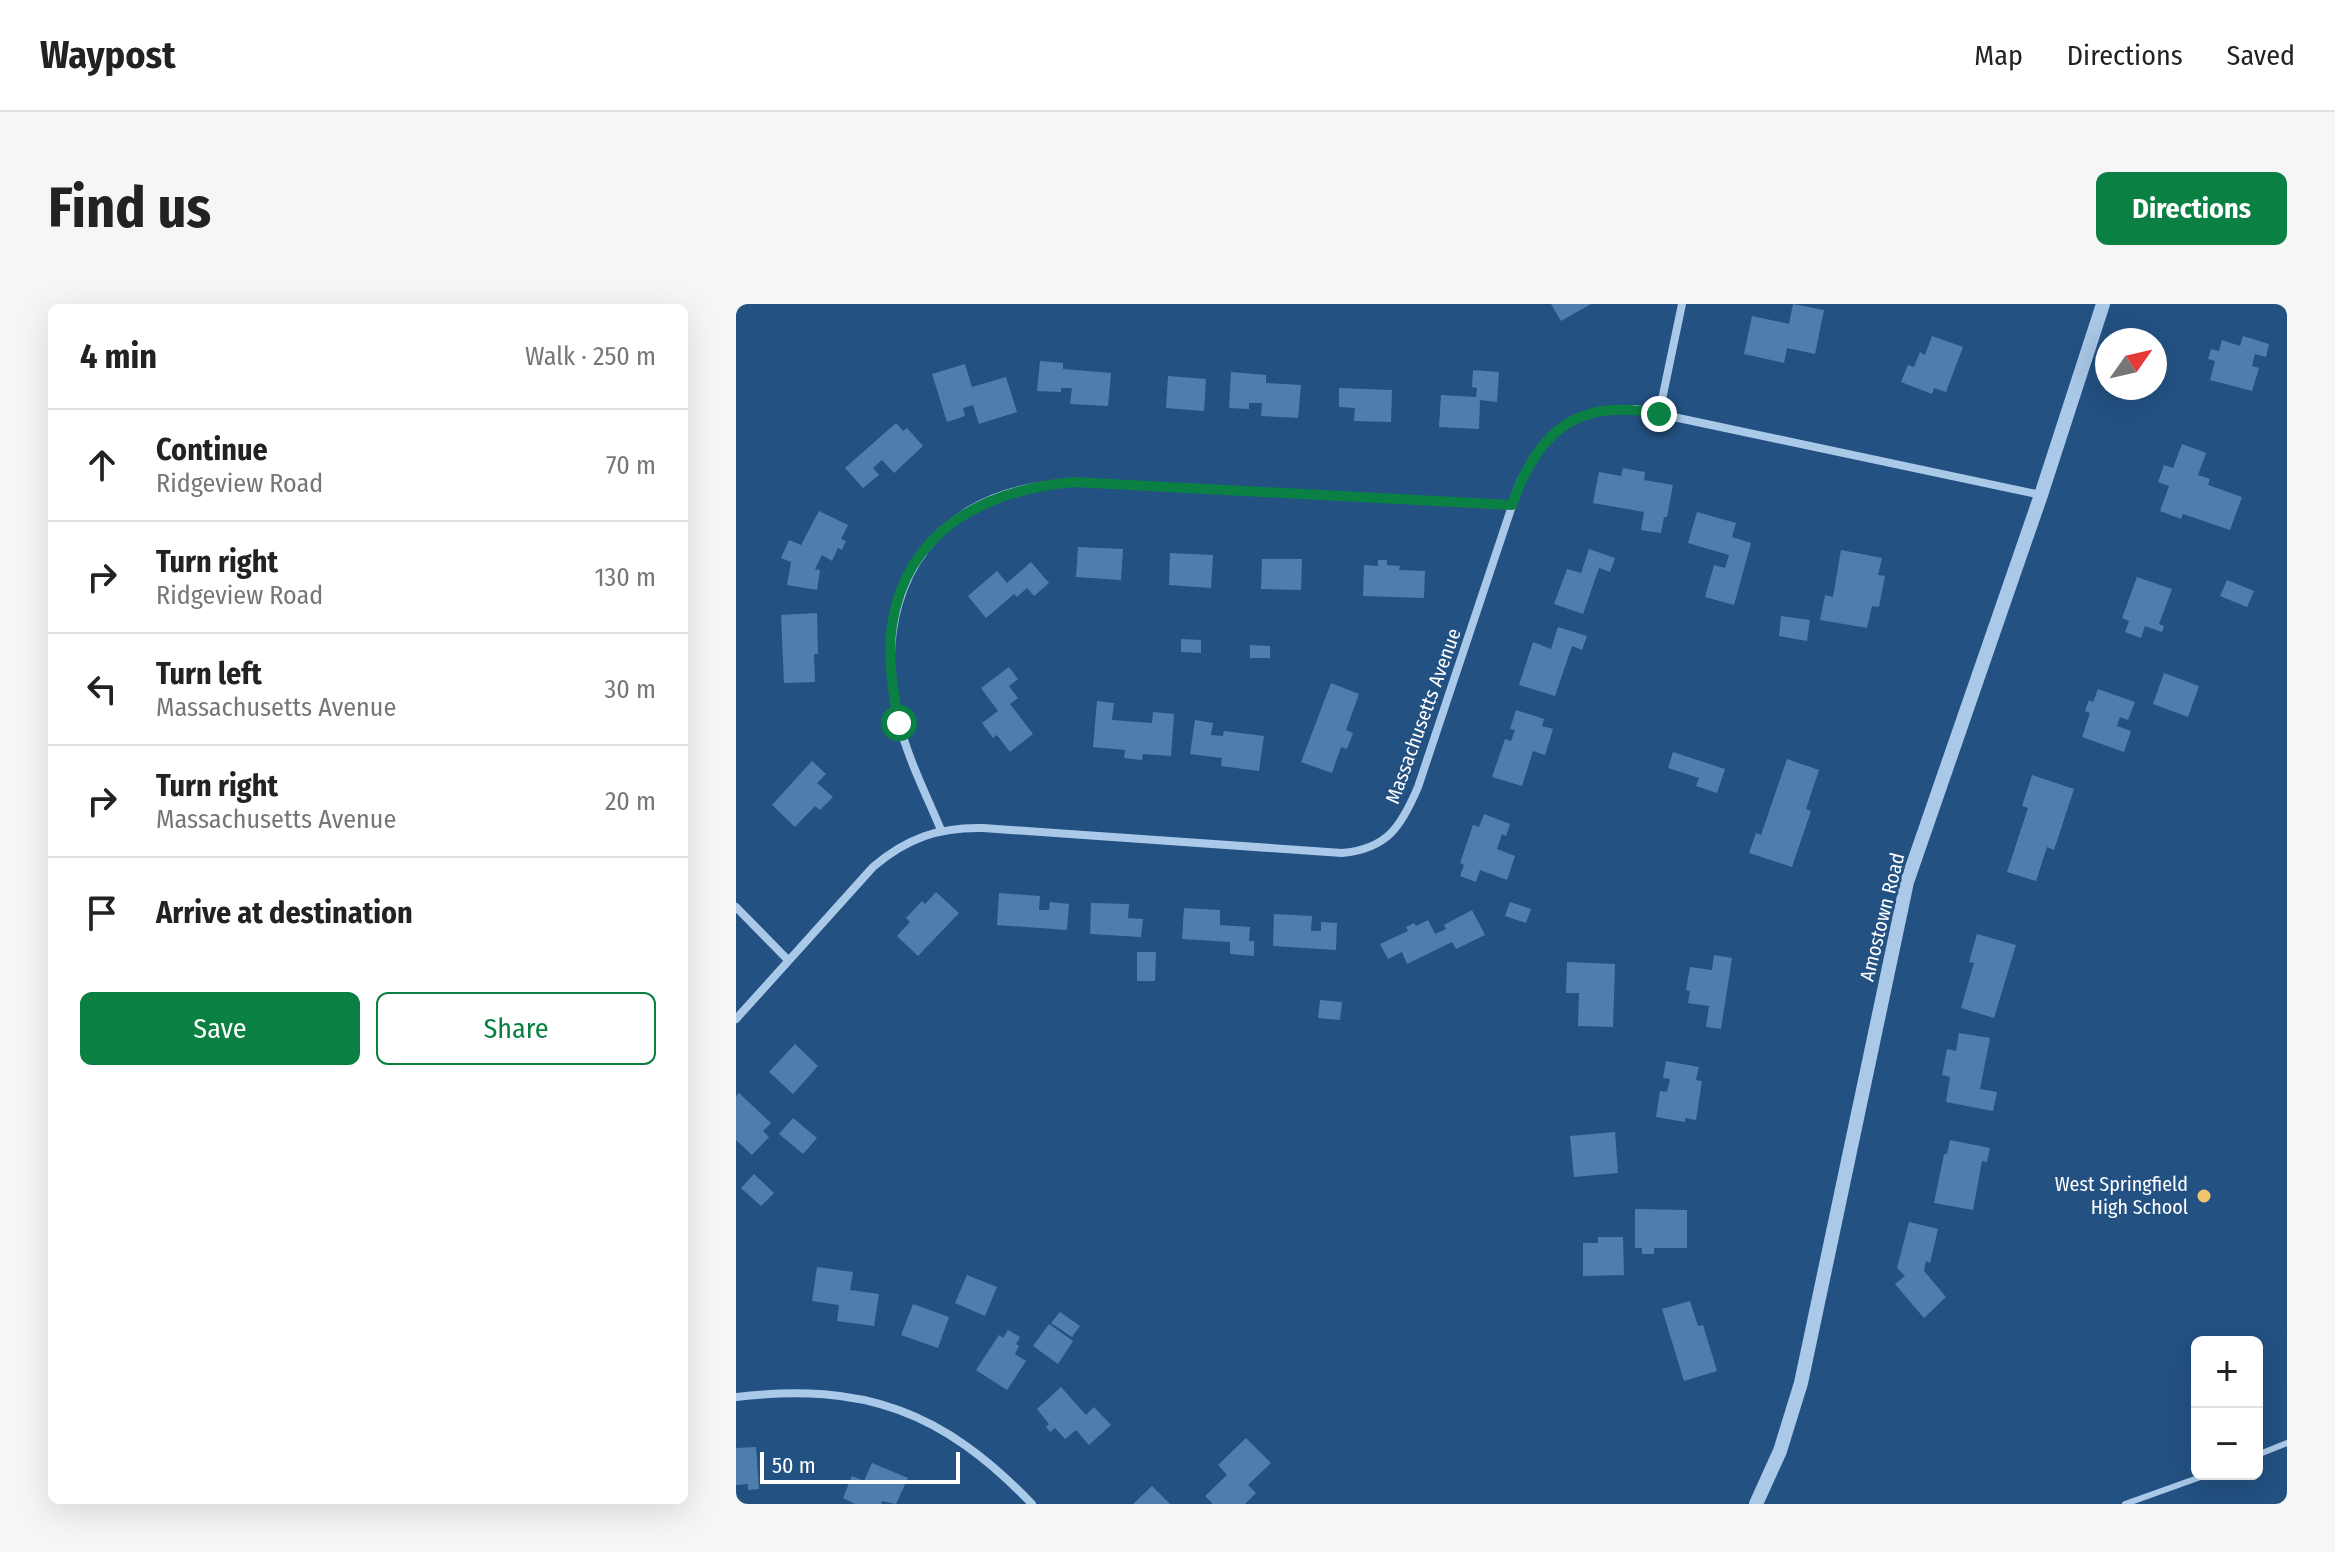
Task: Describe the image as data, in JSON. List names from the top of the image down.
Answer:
{
  "streets": {
    "street": ["Massachusetts Avenue", "Amostown Road"]
  },
  "crossings": [
    ["Massachusetts Avenue", "Amostown Road"]
  ],
  "places": ["West Springfield High School"],
  "scale_bar": "50 m",
  "north": "top right",
  "page": {
    "header": "Waypost",
    "nav": ["Map", "Directions", "Saved"],
    "buttons": [
      "Directions",
      ["Save", "Share"]
    ],
    "title": "Find us",
    "heading": ["4 min", "Walk · 250 m"],
    "list": [
      ["Continue", "Ridgeview Road", "70 m"],
      ["Turn right", "Ridgeview Road", "130 m"],
      ["Turn left", "Massachusetts Avenue", "30 m"],
      ["Turn right", "Massachusetts Avenue", "20 m"],
      "Arrive at destination"
    ],
    "map_buttons": ["+", "−"],
    "scale": "50 m"
  }
}
